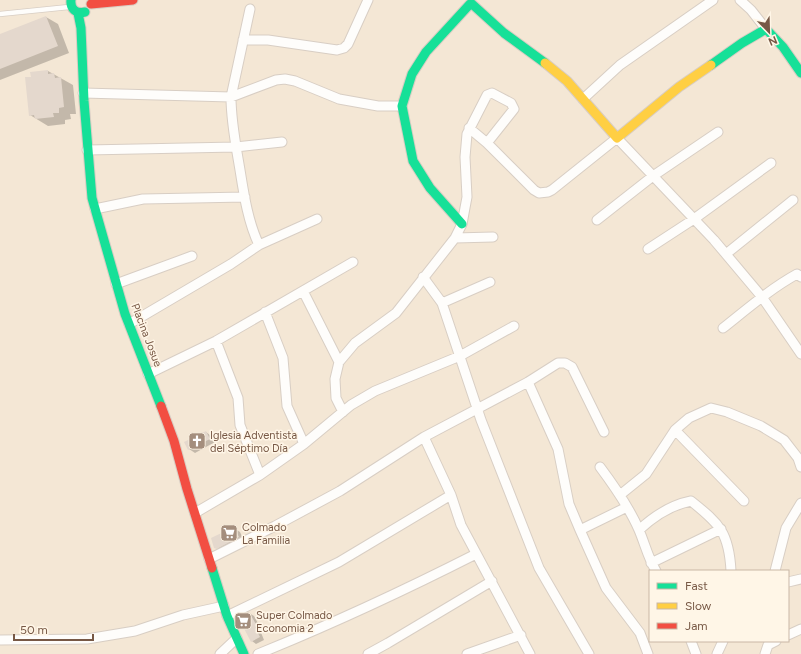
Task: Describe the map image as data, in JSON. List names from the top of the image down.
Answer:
{
  "streets": {
    "street": ["Placina Josue"]
  },
  "places": {
    "church": ["Iglesia Adventista del Séptimo Día"],
    "supermarket": ["Colmado La Familia", "Super Colmado Economia 2"]
  },
  "legend": ["Fast", "Slow", "Jam"],
  "scale_bar": "50 m",
  "north": "bottom right"
}
